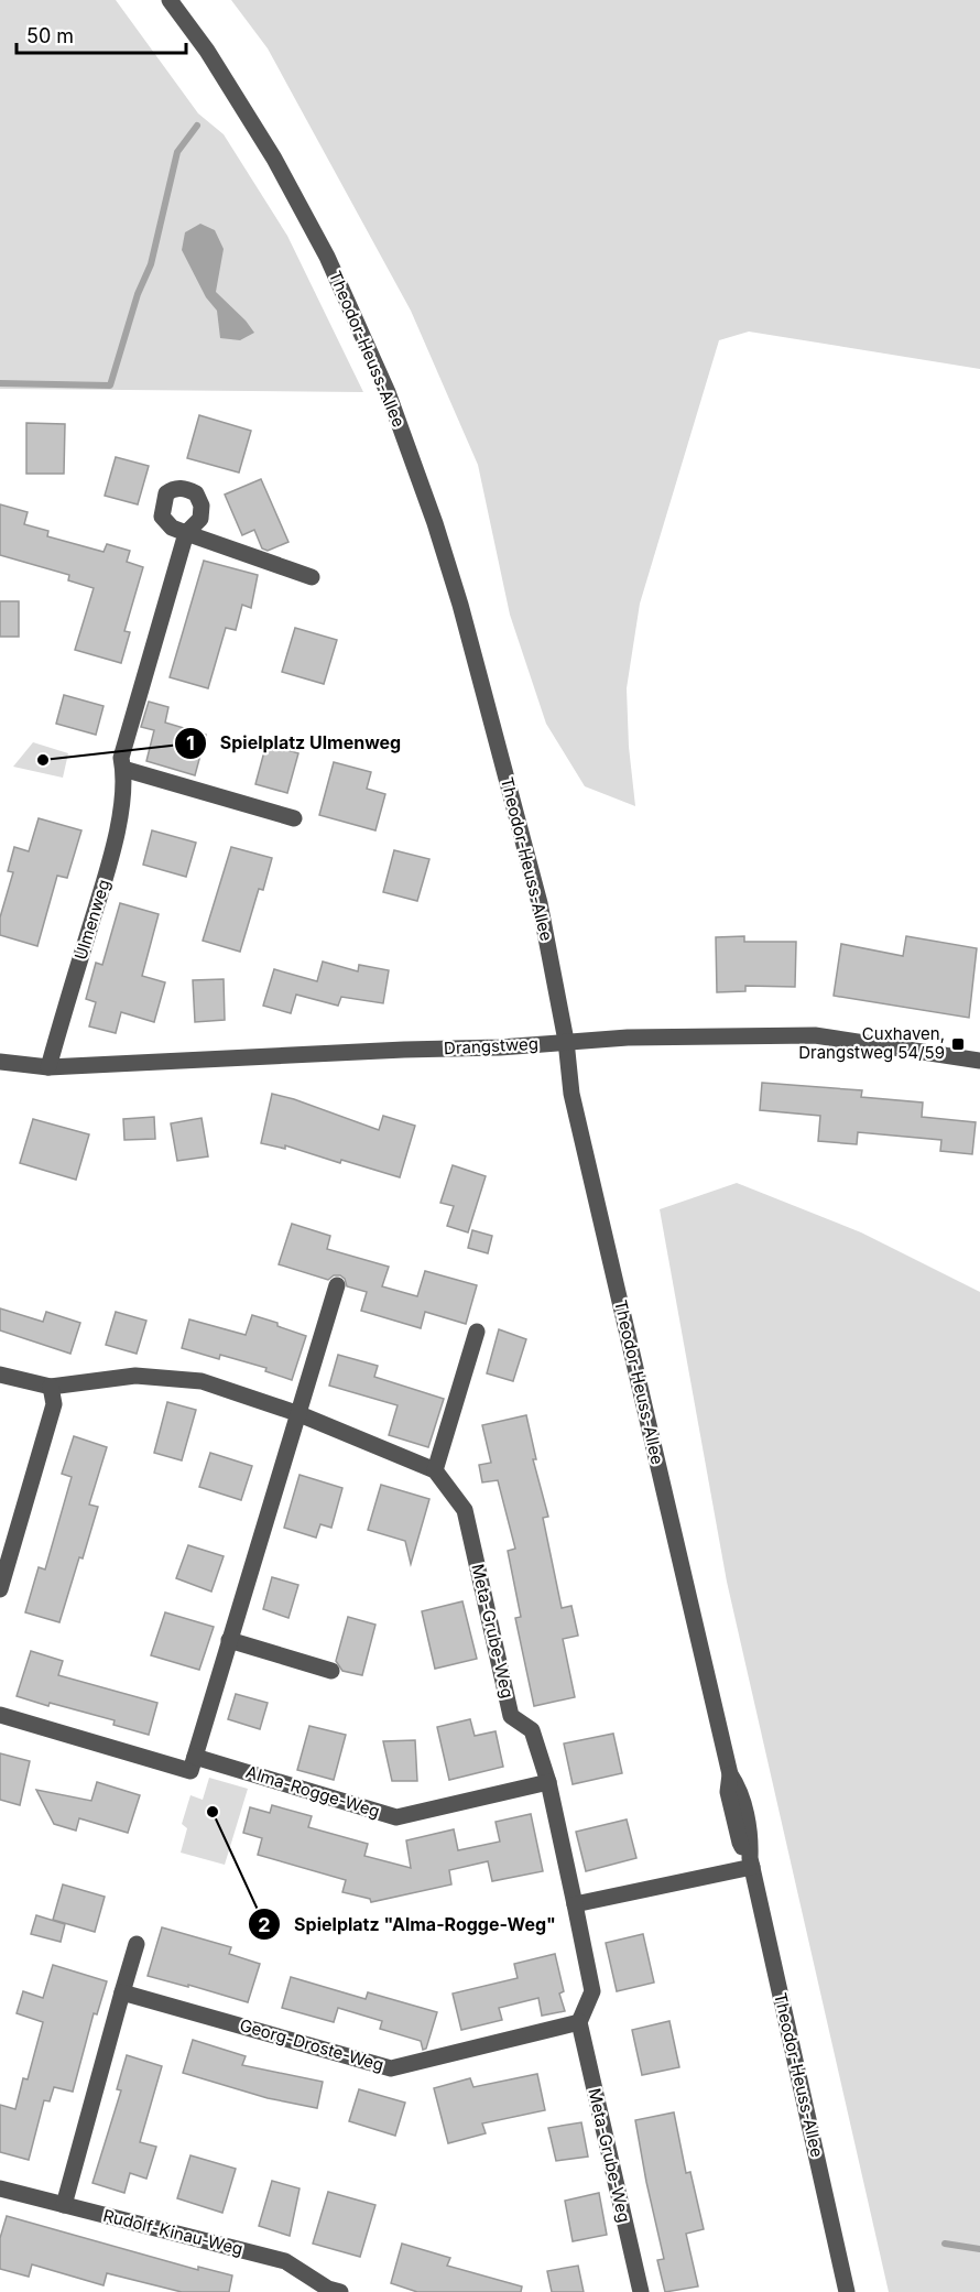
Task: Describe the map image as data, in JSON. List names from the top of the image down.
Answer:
{
  "streets": {
    "street": [
      "Theodor-Heuss-Allee",
      "Ulmenweg",
      "Drangstweg",
      "Meta-Grube-Weg",
      "Alma-Rogge-Weg",
      "Georg-Droste-Weg",
      "Rudolf-Kinau-Weg"
    ]
  },
  "crossings": [
    ["Theodor-Heuss-Allee", "Drangstweg"],
    ["Ulmenweg", "Drangstweg"],
    ["Meta-Grube-Weg", "Alma-Rogge-Weg"],
    ["Meta-Grube-Weg", "Georg-Droste-Weg"]
  ],
  "places": {
    "other": ["Spielplatz Ulmenweg", "Spielplatz \"Alma-Rogge-Weg\""],
    "transit": ["Cuxhaven, Drangstweg 54/59"]
  },
  "scale_bar": "50 m"
}
